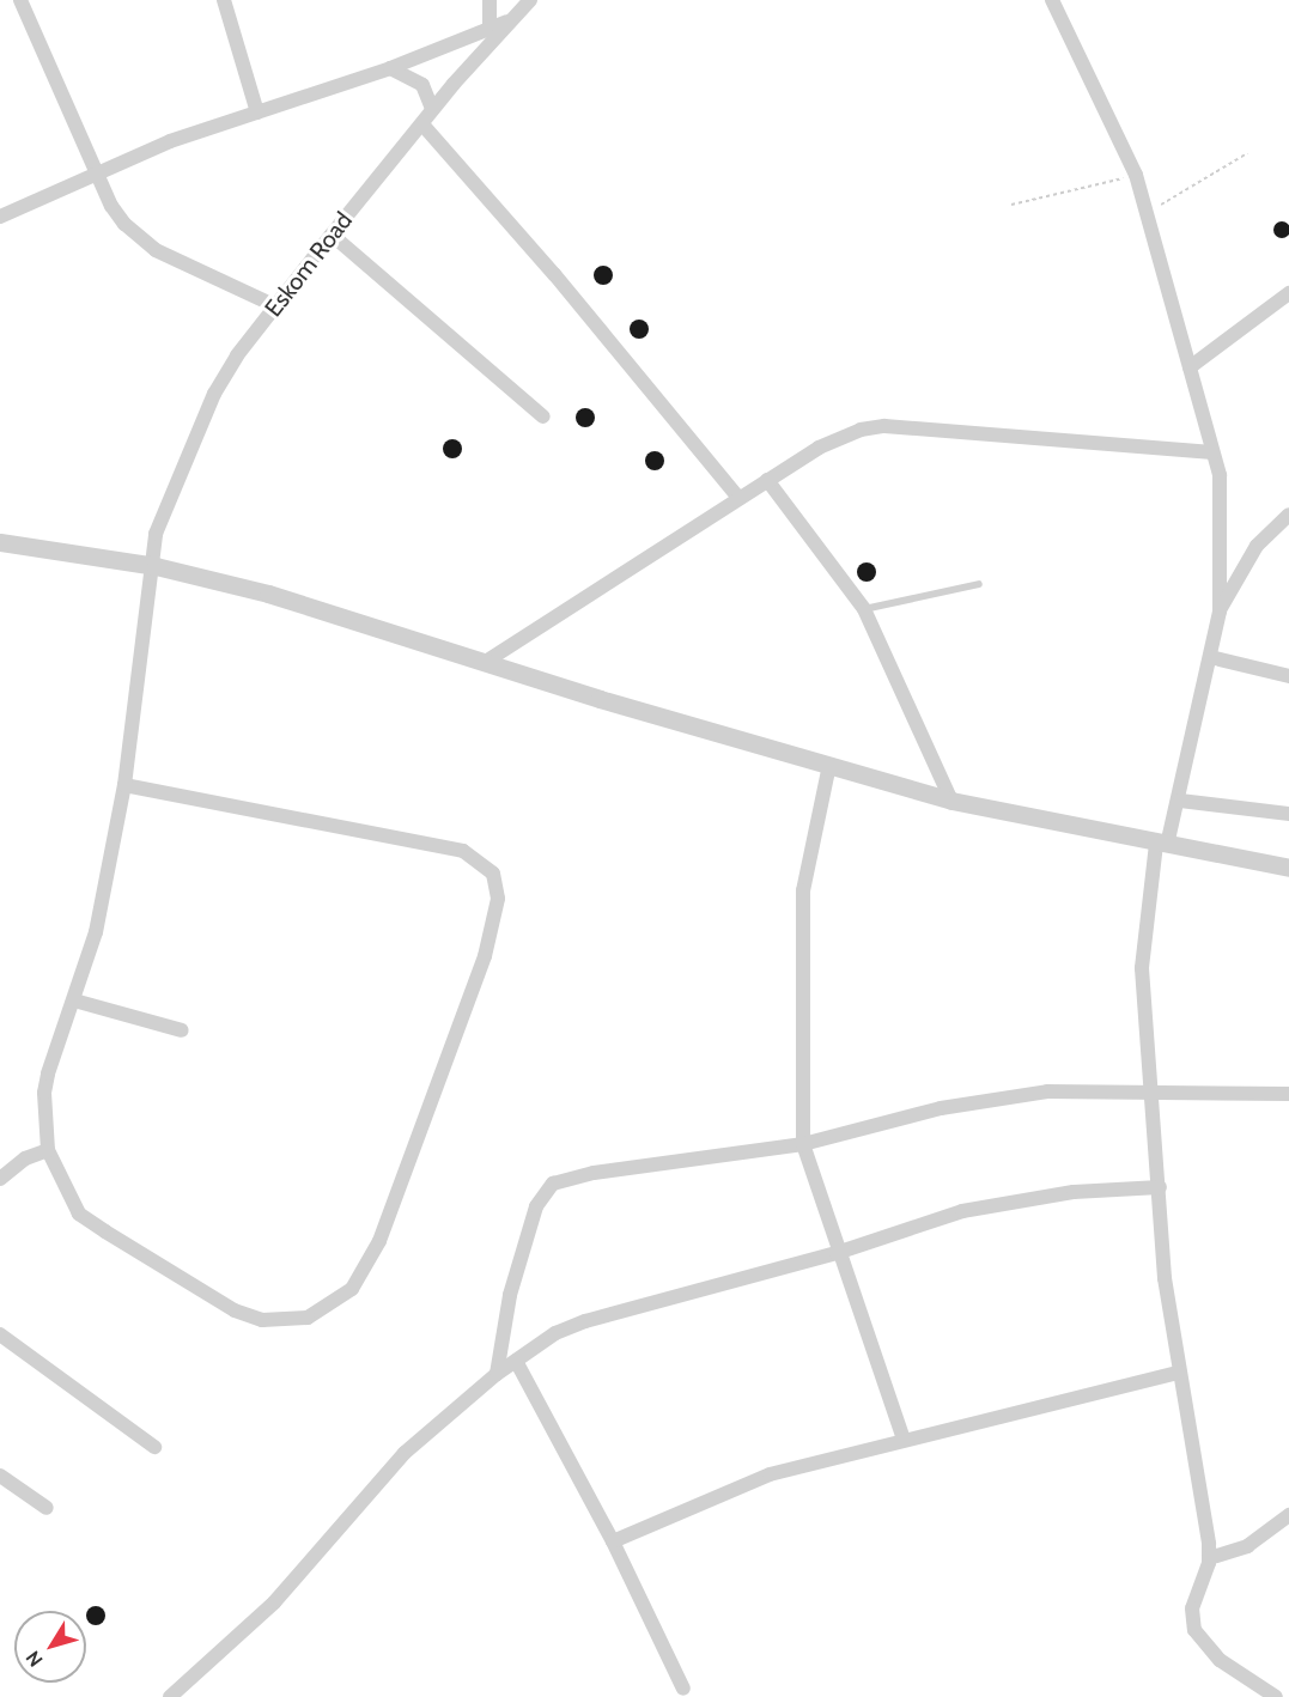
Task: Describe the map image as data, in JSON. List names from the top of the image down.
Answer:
{
  "streets": {
    "street": ["Eskom Road"]
  },
  "north": "bottom left"
}
